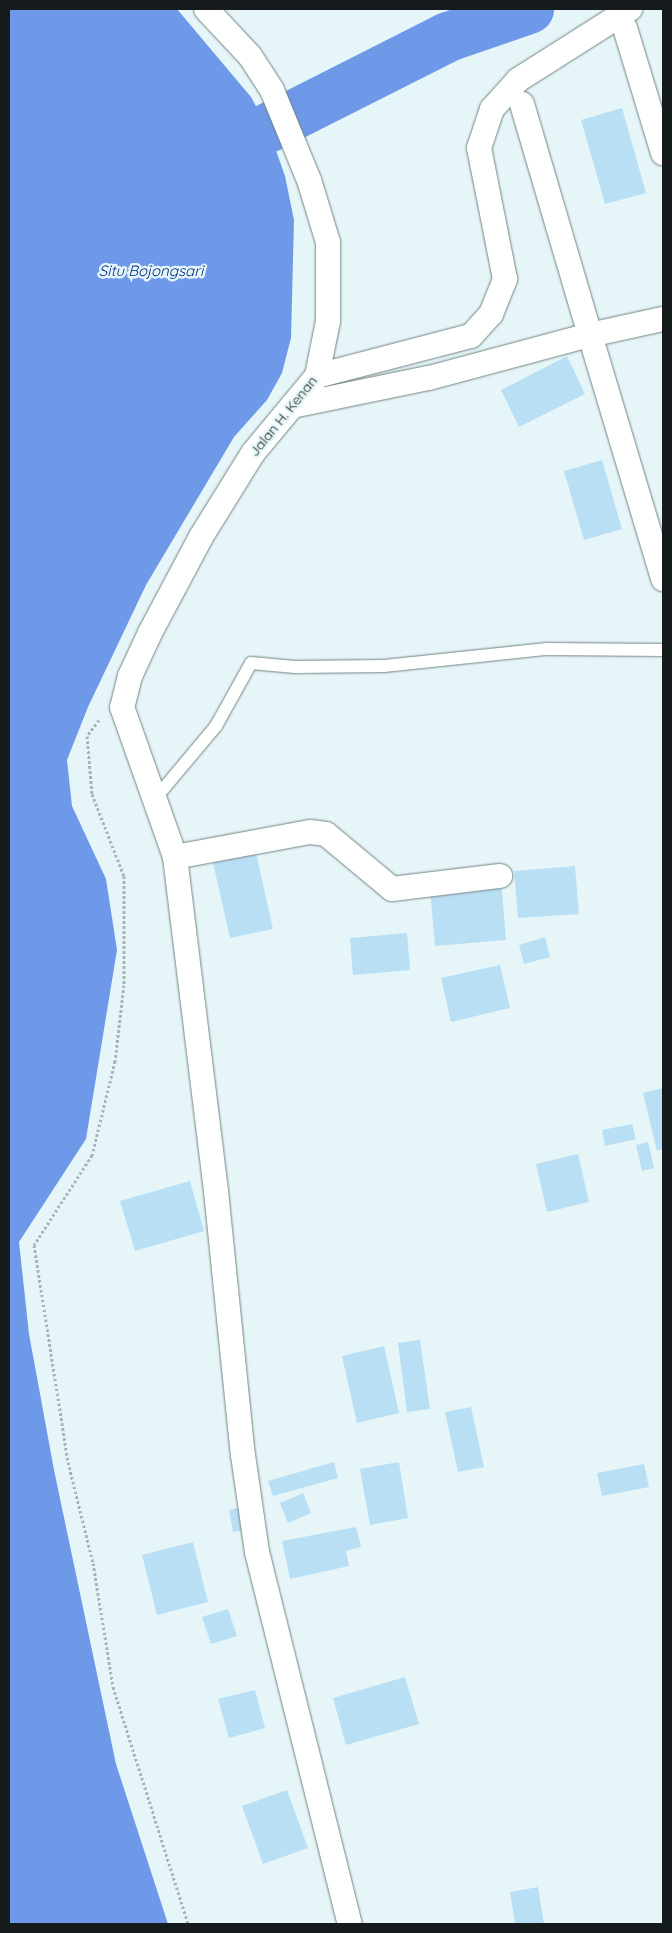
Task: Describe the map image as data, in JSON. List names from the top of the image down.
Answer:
{
  "streets": {
    "street": ["Jalan H. Kenan"]
  },
  "water": ["Situ Bojongsari"]
}
